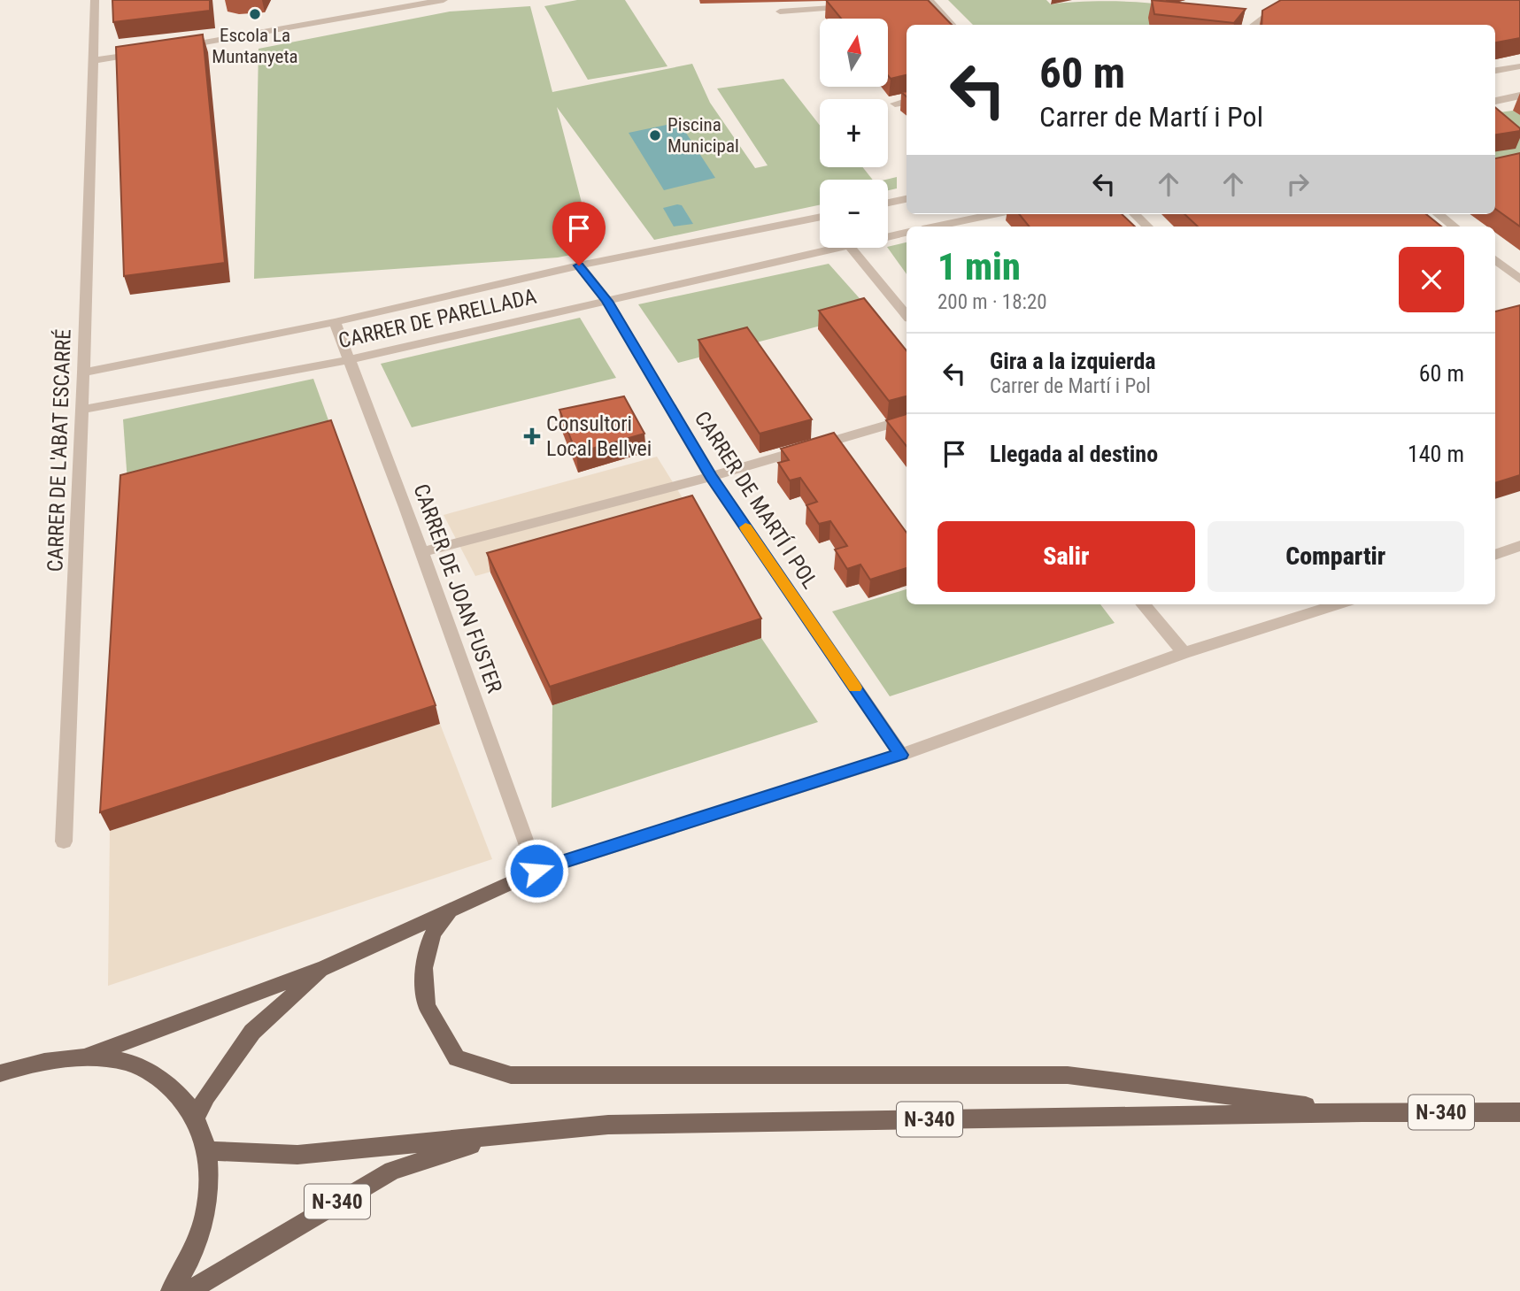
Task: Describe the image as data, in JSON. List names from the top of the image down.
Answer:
{
  "streets": {
    "main road": ["N-340"],
    "street": [
      "CARRER DE PARELLADA",
      "CARRER DE L'ABAT ESCARRÉ",
      "CARRER DE MARTÍ I POL",
      "CARRER DE JOAN FUSTER"
    ]
  },
  "crossings": [
    ["CARRER DE PARELLADA", "CARRER DE L'ABAT ESCARRÉ"],
    ["CARRER DE PARELLADA", "CARRER DE MARTÍ I POL"],
    ["CARRER DE PARELLADA", "CARRER DE JOAN FUSTER"]
  ],
  "places": {
    "other": ["Escola La Muntanyeta", "Piscina Municipal"],
    "health": ["Consultori Local Bellvei"]
  },
  "north": "top",
  "page": {
    "map_buttons": ["+", "−"],
    "turn": ["60 m", "Carrer de Martí i Pol"],
    "heading": ["1 min", "200 m · 18:20"],
    "list": [
      {
        "name": "Gira a la izquierda",
        "note": "Carrer de Martí i Pol",
        "value": "60 m"
      },
      {
        "name": "Llegada al destino",
        "value": "140 m"
      }
    ],
    "buttons": ["Salir", "Compartir"]
  }
}
